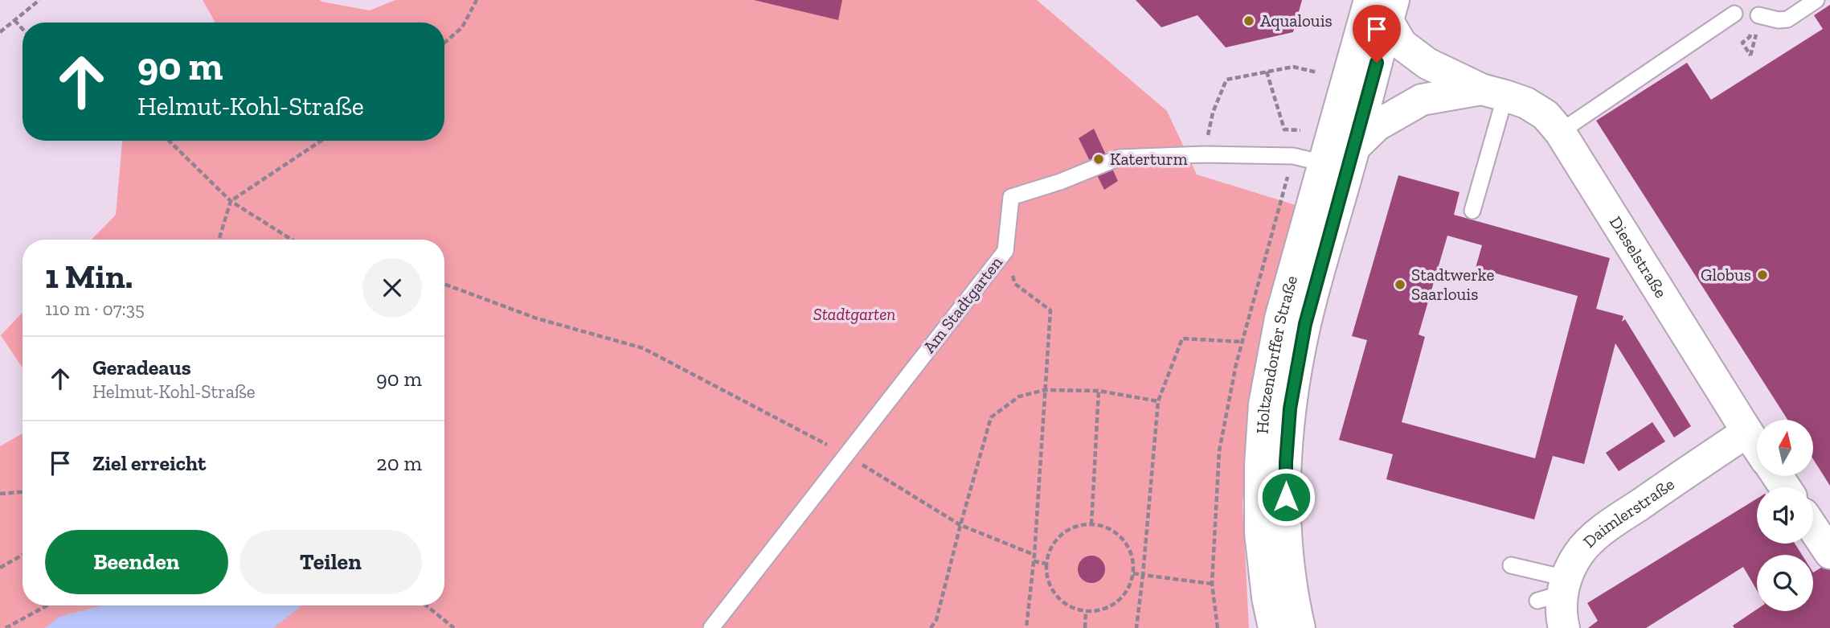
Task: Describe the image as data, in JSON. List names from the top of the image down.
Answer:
{
  "streets": {
    "street": ["Dieselstraße", "Holtzendorffer Straße", "Daimlerstraße"],
    "lane": ["Am Stadtgarten"]
  },
  "crossings": [
    ["Dieselstraße", "Holtzendorffer Straße"],
    ["Dieselstraße", "Daimlerstraße"],
    ["Am Stadtgarten", "Holtzendorffer Straße"]
  ],
  "parks": ["Stadtgarten"],
  "places": [
    "Aqualouis",
    "Katerturm",
    "Globus",
    "Stadtwerke Saarlouis"
  ],
  "north": "top",
  "page": {
    "turn": ["90 m", "Helmut-Kohl-Straße"],
    "heading": ["1 Min.", "110 m · 07:35"],
    "list": [
      {
        "name": "Geradeaus",
        "note": "Helmut-Kohl-Straße",
        "value": "90 m"
      },
      {
        "name": "Ziel erreicht",
        "value": "20 m"
      }
    ],
    "buttons": ["Beenden", "Teilen"]
  }
}
